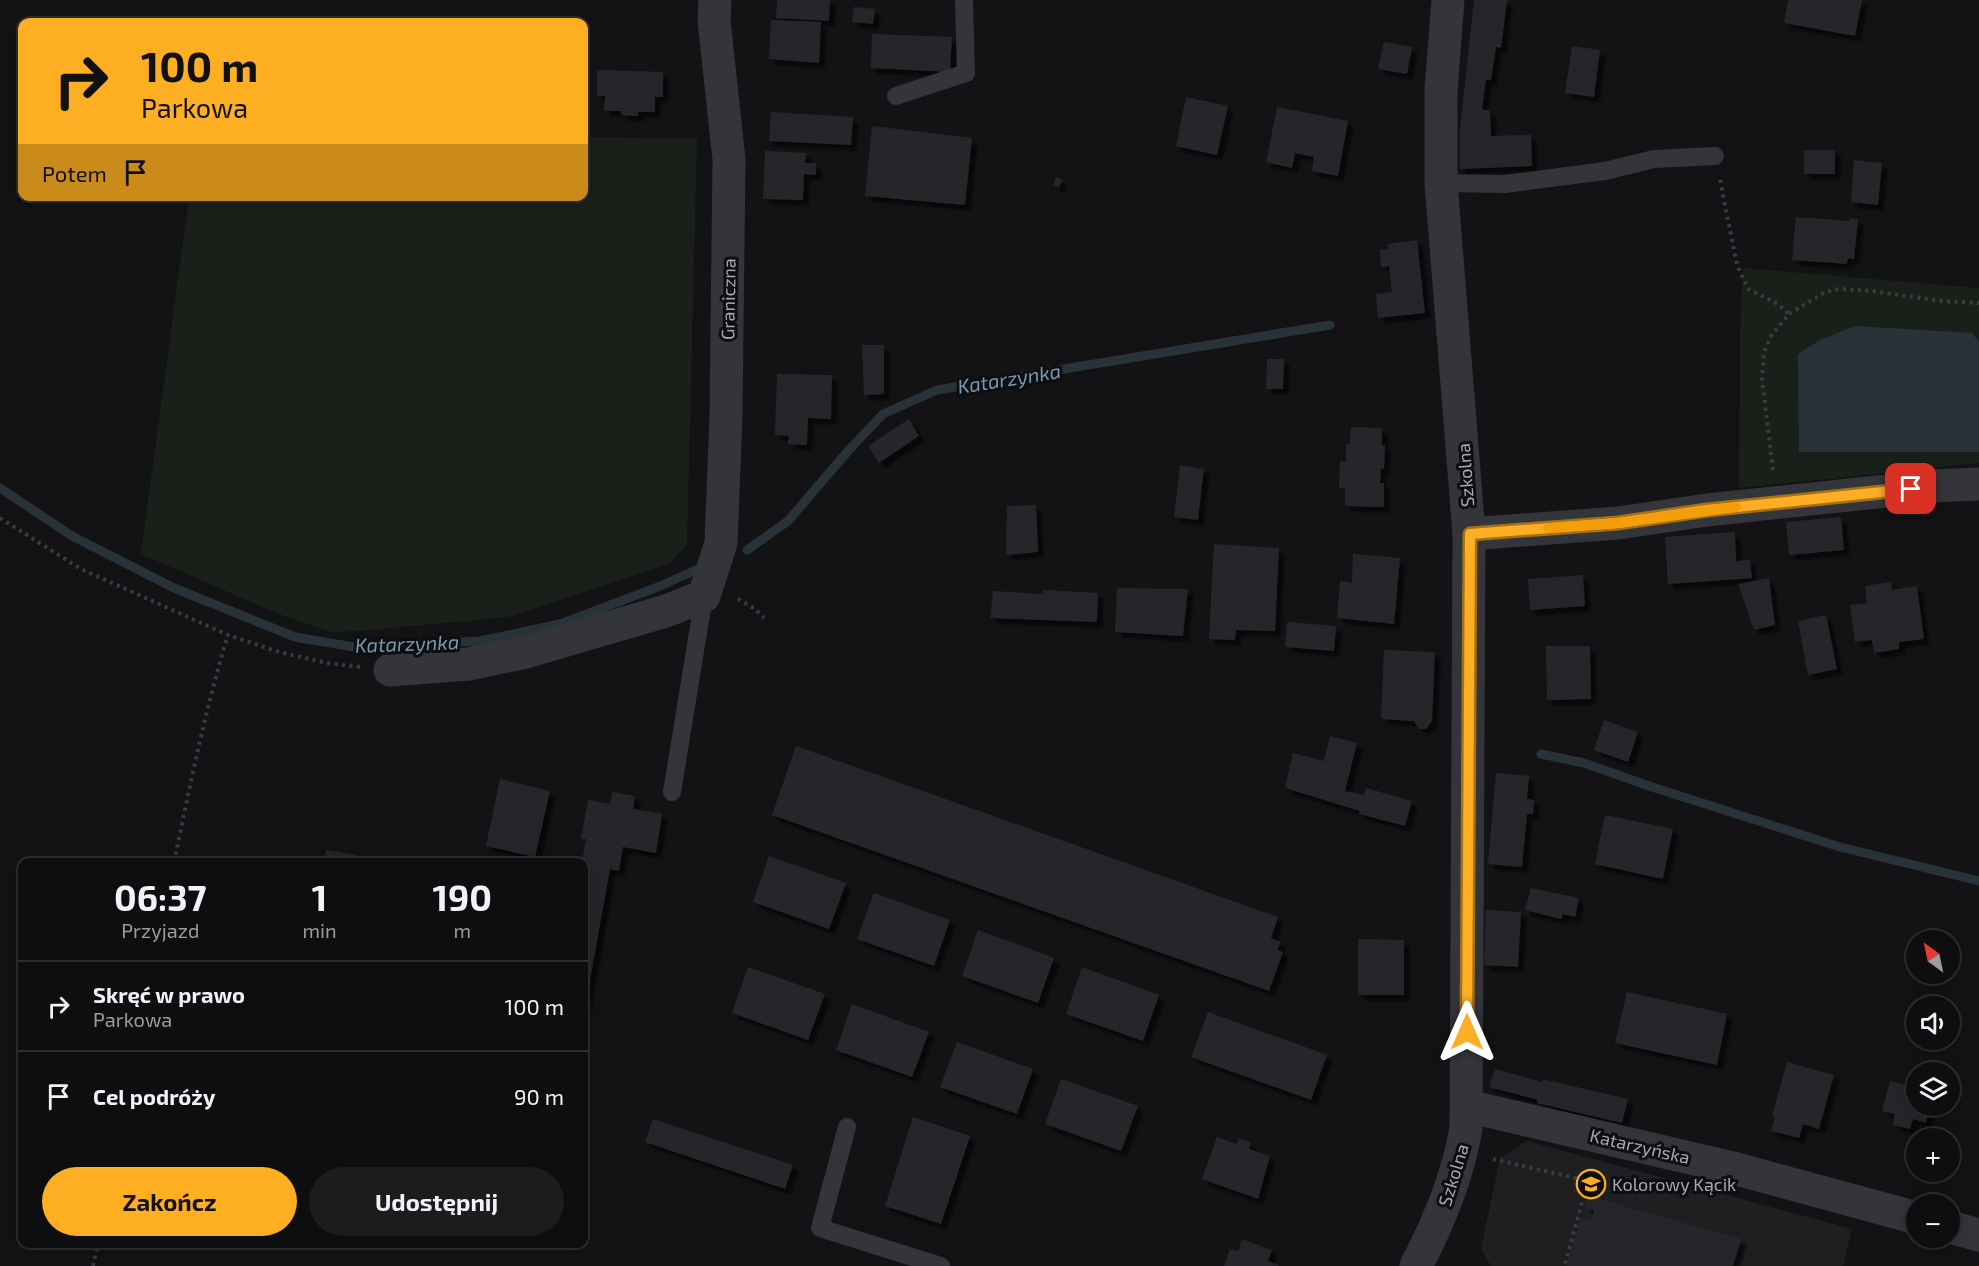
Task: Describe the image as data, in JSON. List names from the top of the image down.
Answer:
{
  "streets": {
    "street": ["Graniczna", "Szkolna", "Katarzyńska"]
  },
  "crossings": [
    ["Szkolna", "Katarzyńska"]
  ],
  "water": ["Katarzynka"],
  "places": {
    "school or university": ["Kolorowy Kącik"]
  },
  "north": "top left",
  "page": {
    "turn": ["100 m", "Parkowa"],
    "then": "Potem",
    "eta": [
      "06:37",
      "Przyjazd",
      "1",
      "min",
      "190",
      "m"
    ],
    "map_buttons": ["+", "−"],
    "list": [
      {
        "name": "Skręć w prawo",
        "note": "Parkowa",
        "value": "100 m"
      },
      {
        "name": "Cel podróży",
        "value": "90 m"
      }
    ],
    "buttons": ["Zakończ", "Udostępnij"]
  }
}
